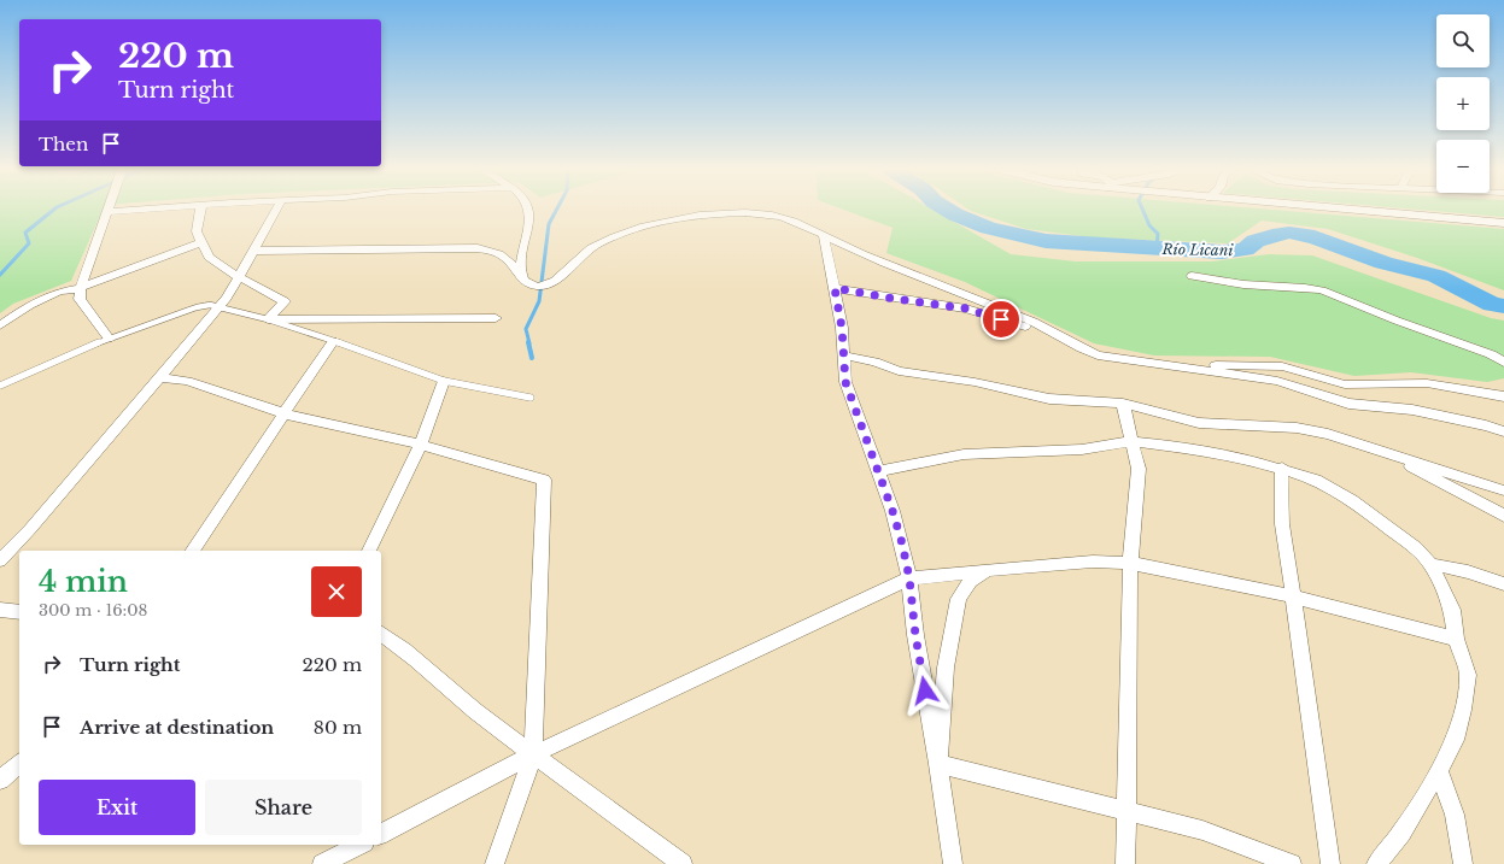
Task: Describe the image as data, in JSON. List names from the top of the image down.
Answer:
{
  "water": ["Río Licani"],
  "page": {
    "map_buttons": ["+", "−"],
    "turn": ["220 m", "Turn right"],
    "then": "Then",
    "heading": ["4 min", "300 m · 16:08"],
    "list": [
      {
        "name": "Turn right",
        "value": "220 m"
      },
      {
        "name": "Arrive at destination",
        "value": "80 m"
      }
    ],
    "buttons": ["Exit", "Share"]
  }
}
